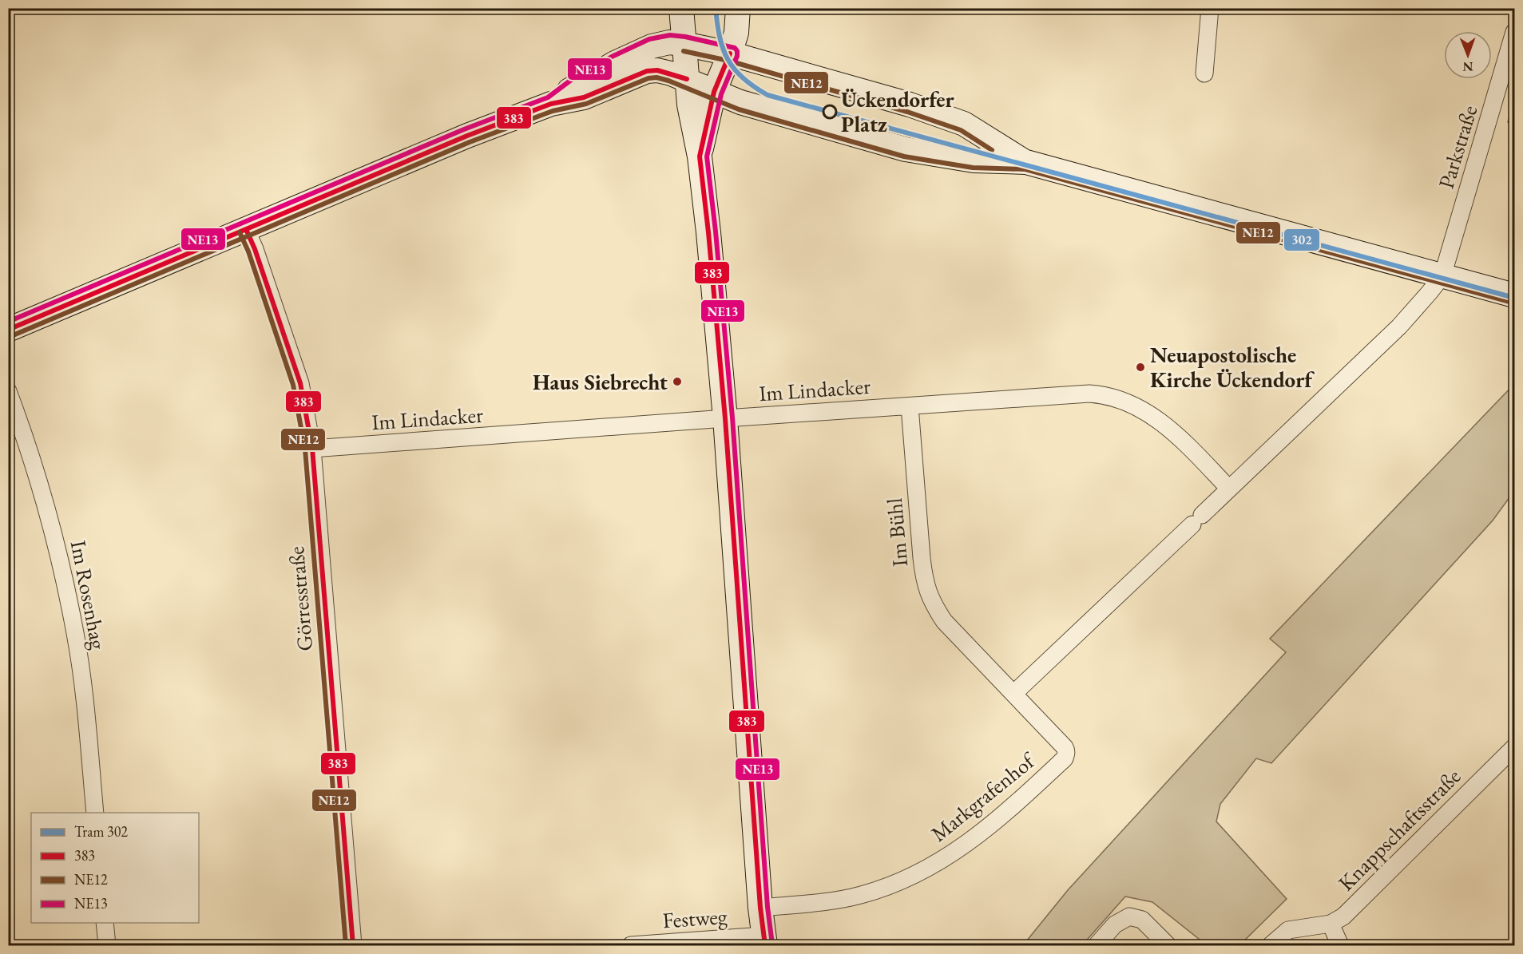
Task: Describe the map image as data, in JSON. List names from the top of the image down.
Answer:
{
  "streets": {
    "street": [
      "Parkstraße",
      "Im Lindacker",
      "Im Bühl",
      "Im Rosenhag",
      "Görresstraße",
      "Markgrafenhof",
      "Knappschaftsstraße",
      "Festweg"
    ]
  },
  "crossings": [
    ["Parkstraße", "Im Lindacker"],
    ["Parkstraße", "Markgrafenhof"],
    ["Im Lindacker", "Im Bühl"],
    ["Im Lindacker", "Görresstraße"],
    ["Im Bühl", "Markgrafenhof"]
  ],
  "places": ["Ückendorfer Platz", "Neuapostolische Kirche Ückendorf", "Haus Siebrecht"],
  "lines": [
    "tram line 302",
    "transit line NE13",
    "transit line NE12",
    "transit line 383"
  ],
  "legend": [
    "Tram 302",
    "383",
    "NE12",
    "NE13"
  ],
  "north": "bottom"
}
